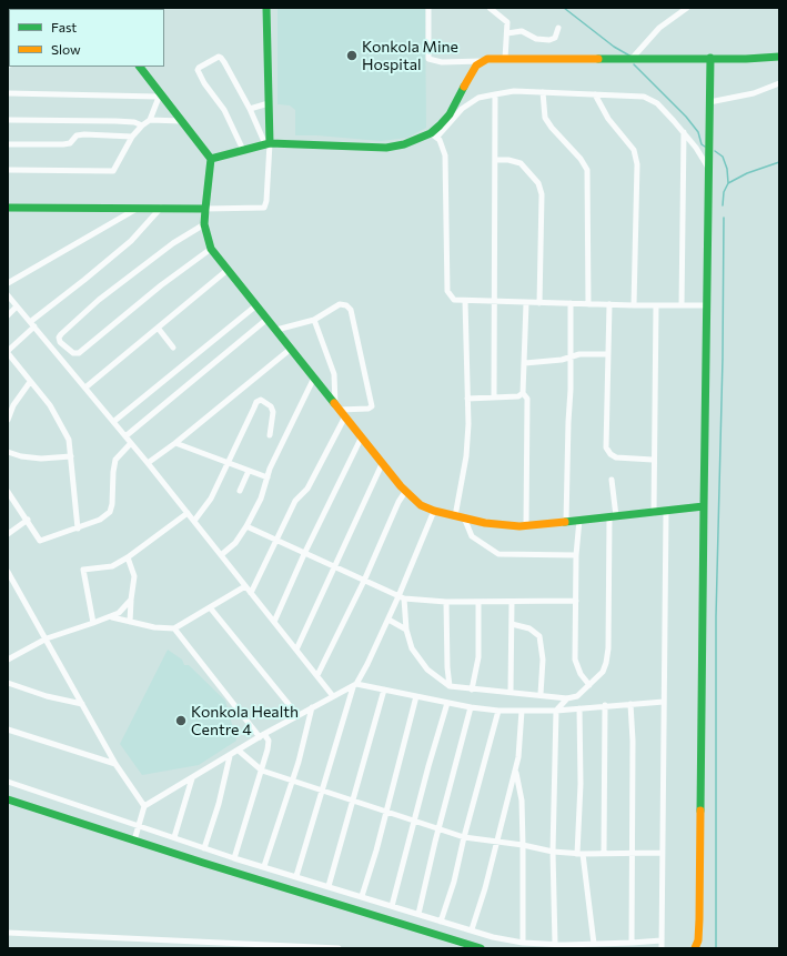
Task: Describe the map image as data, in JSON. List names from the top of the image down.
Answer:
{
  "places": ["Konkola Mine Hospital", "Konkola Health Centre 4"],
  "legend": ["Fast", "Slow"]
}
